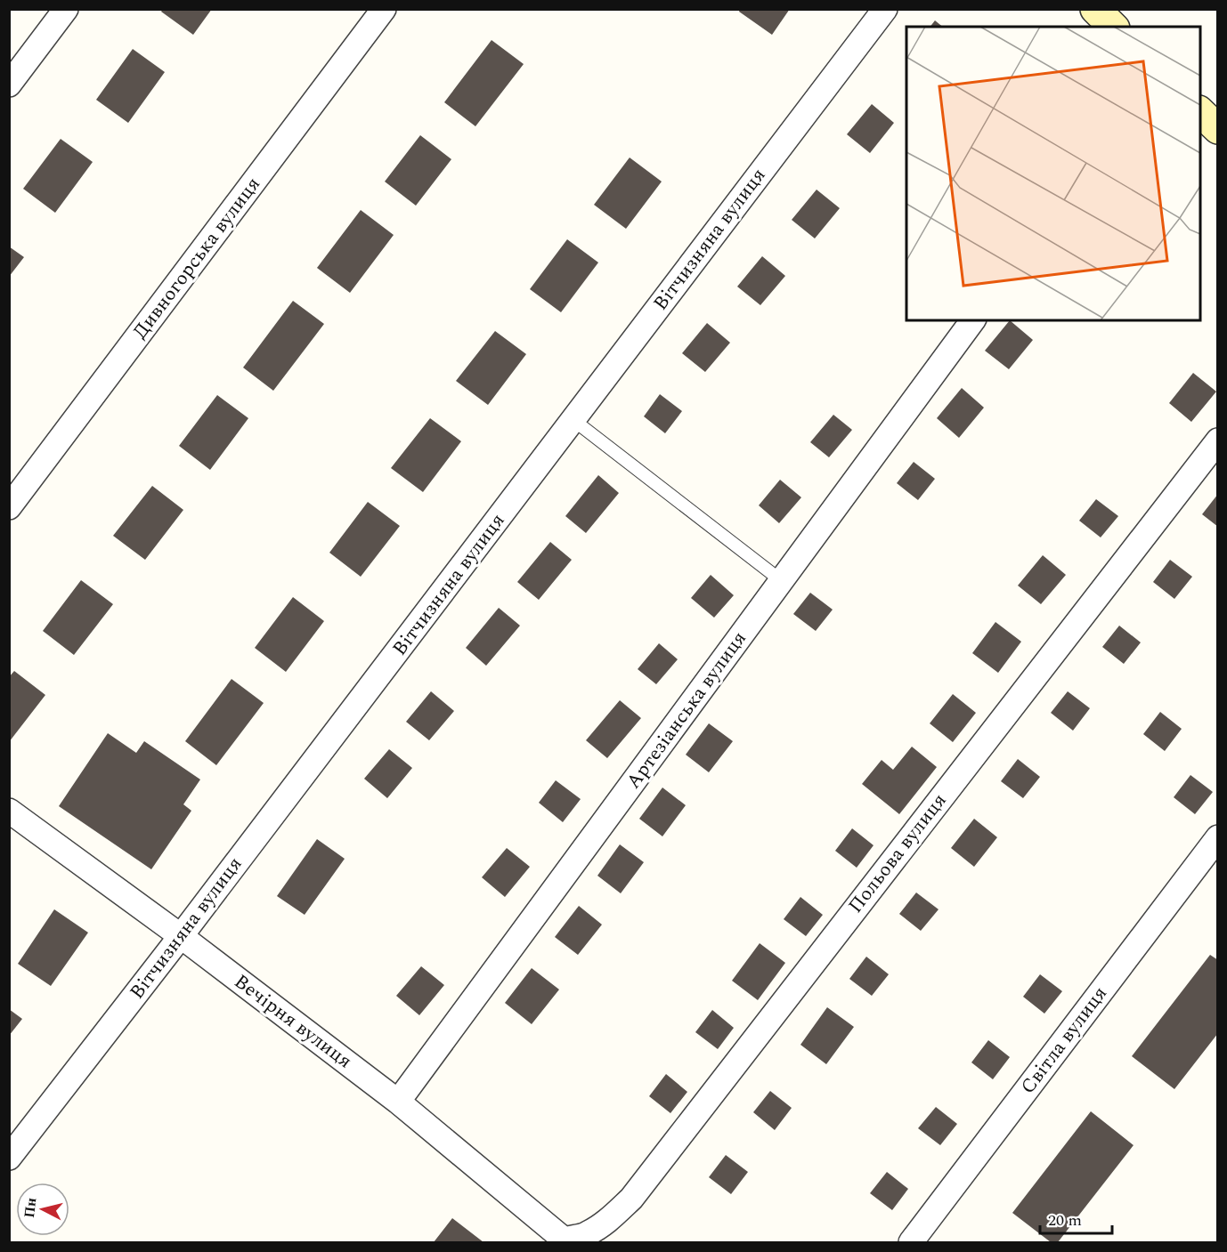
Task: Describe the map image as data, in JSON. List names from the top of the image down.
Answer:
{
  "streets": {
    "street": [
      "Вітчизняна вулиця",
      "Дивногорська вулиця",
      "Артезіанська вулиця",
      "Польова вулиця",
      "Вечірня вулиця",
      "Світла вулиця"
    ]
  },
  "crossings": [
    ["Вітчизняна вулиця", "Вечірня вулиця"],
    ["Артезіанська вулиця", "Вечірня вулиця"],
    ["Польова вулиця", "Вечірня вулиця"]
  ],
  "scale_bar": "20 m",
  "north": "left"
}
